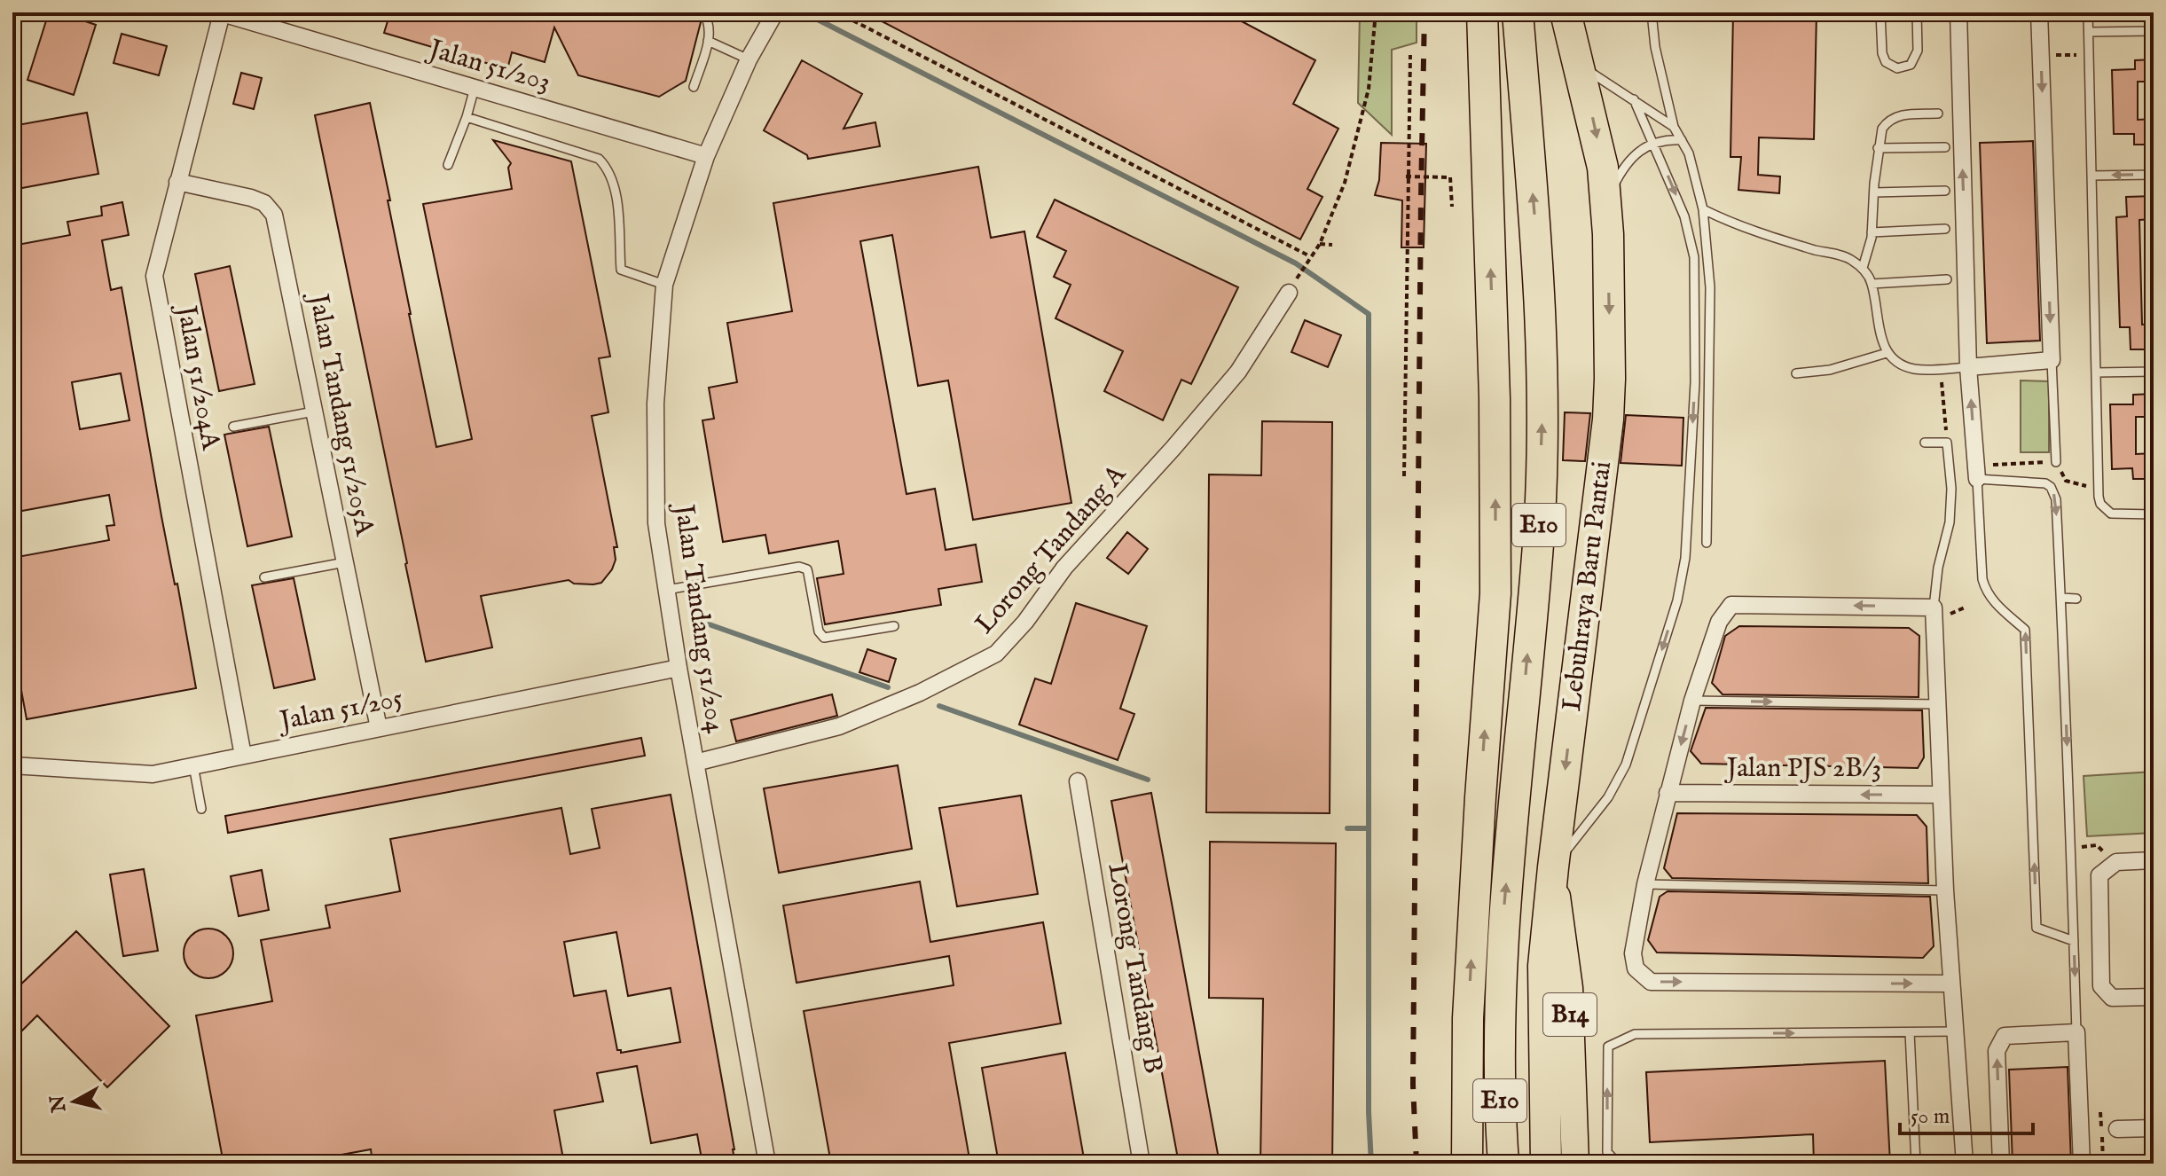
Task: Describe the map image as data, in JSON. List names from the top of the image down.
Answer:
{
  "streets": {
    "highway": ["E10", "Lebuhraya Baru Pantai"],
    "main road": ["B14"],
    "street": [
      "Jalan 51/203",
      "Jalan 51/204A",
      "Jalan Tandang 51/205A",
      "Lorong Tandang A",
      "Jalan Tandang 51/204",
      "Jalan 51/205",
      "Jalan PJS 2B/3",
      "Lorong Tandang B"
    ]
  },
  "crossings": [
    ["Jalan 51/203", "Jalan 51/204A"],
    ["Jalan 51/203", "Jalan Tandang 51/204"],
    ["Jalan 51/204A", "Jalan Tandang 51/205A"],
    ["Jalan 51/204A", "Jalan 51/205"],
    ["Jalan Tandang 51/205A", "Jalan 51/205"],
    ["Lorong Tandang A", "Jalan Tandang 51/204"],
    ["Lebuhraya Baru Pantai", "B14"],
    ["Jalan Tandang 51/204", "Jalan 51/205"]
  ],
  "one_way": ["Jalan PJS 2B/3"],
  "scale_bar": "50 m",
  "north": "left"
}
